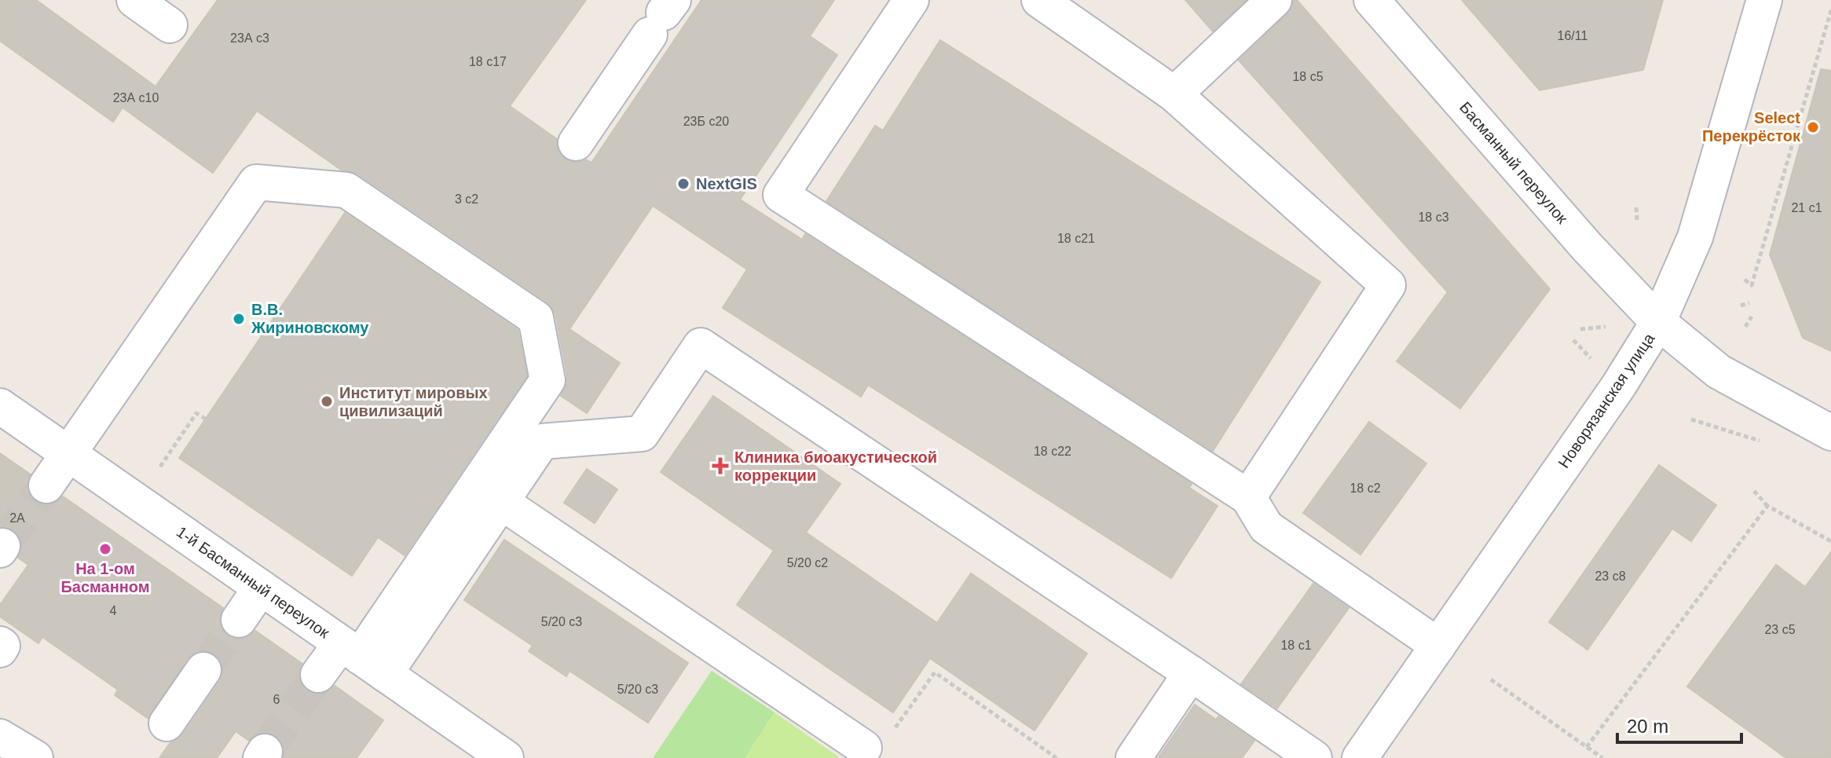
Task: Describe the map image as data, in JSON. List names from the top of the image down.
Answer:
{
  "streets": {
    "street": ["Басманный переулок", "Новорязанская улица", "1-й Басманный переулок"]
  },
  "crossings": [
    ["Басманный переулок", "Новорязанская улица"]
  ],
  "places": {
    "other": [
      "Select Перекрёсток",
      "NextGIS",
      "В.В. Жириновскому",
      "Институт мировых цивилизаций",
      "На 1-ом Басманном"
    ],
    "health": ["Клиника биоакустической коррекции"]
  },
  "house_numbers": [
    "16/11",
    "23А с3",
    "18 с17",
    "18 с5",
    "23А с10",
    "23Б с20",
    "3 с2",
    "21 с1",
    "18 с3",
    "18 с21",
    "18 с22",
    "18 с2",
    "2А",
    "5/20 с2",
    "23 с8",
    "4",
    "5/20 с3",
    "23 с5",
    "18 с1",
    "5/20 с3",
    "6"
  ],
  "scale_bar": "20 m"
}
